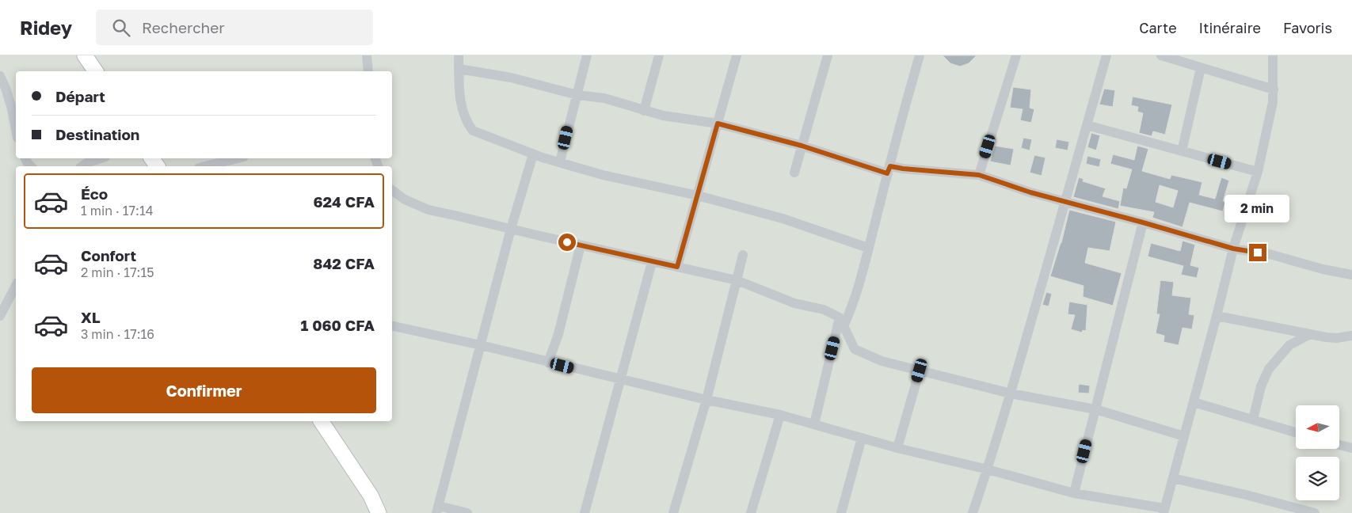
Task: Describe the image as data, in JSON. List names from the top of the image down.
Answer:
{
  "north": "left",
  "page": {
    "header": "Ridey",
    "search": "Rechercher",
    "nav": ["Carte", "Itinéraire", "Favoris"],
    "banner": ["Départ", "Destination"],
    "list": [
      {
        "name": "Éco",
        "note": "1 min · 17:14",
        "value": "624 CFA"
      },
      {
        "name": "Confort",
        "note": "2 min · 17:15",
        "value": "842 CFA"
      },
      {
        "name": "XL",
        "note": "3 min · 17:16",
        "value": "1 060 CFA"
      }
    ],
    "bubble": "2 min",
    "buttons": "Confirmer"
  }
}
